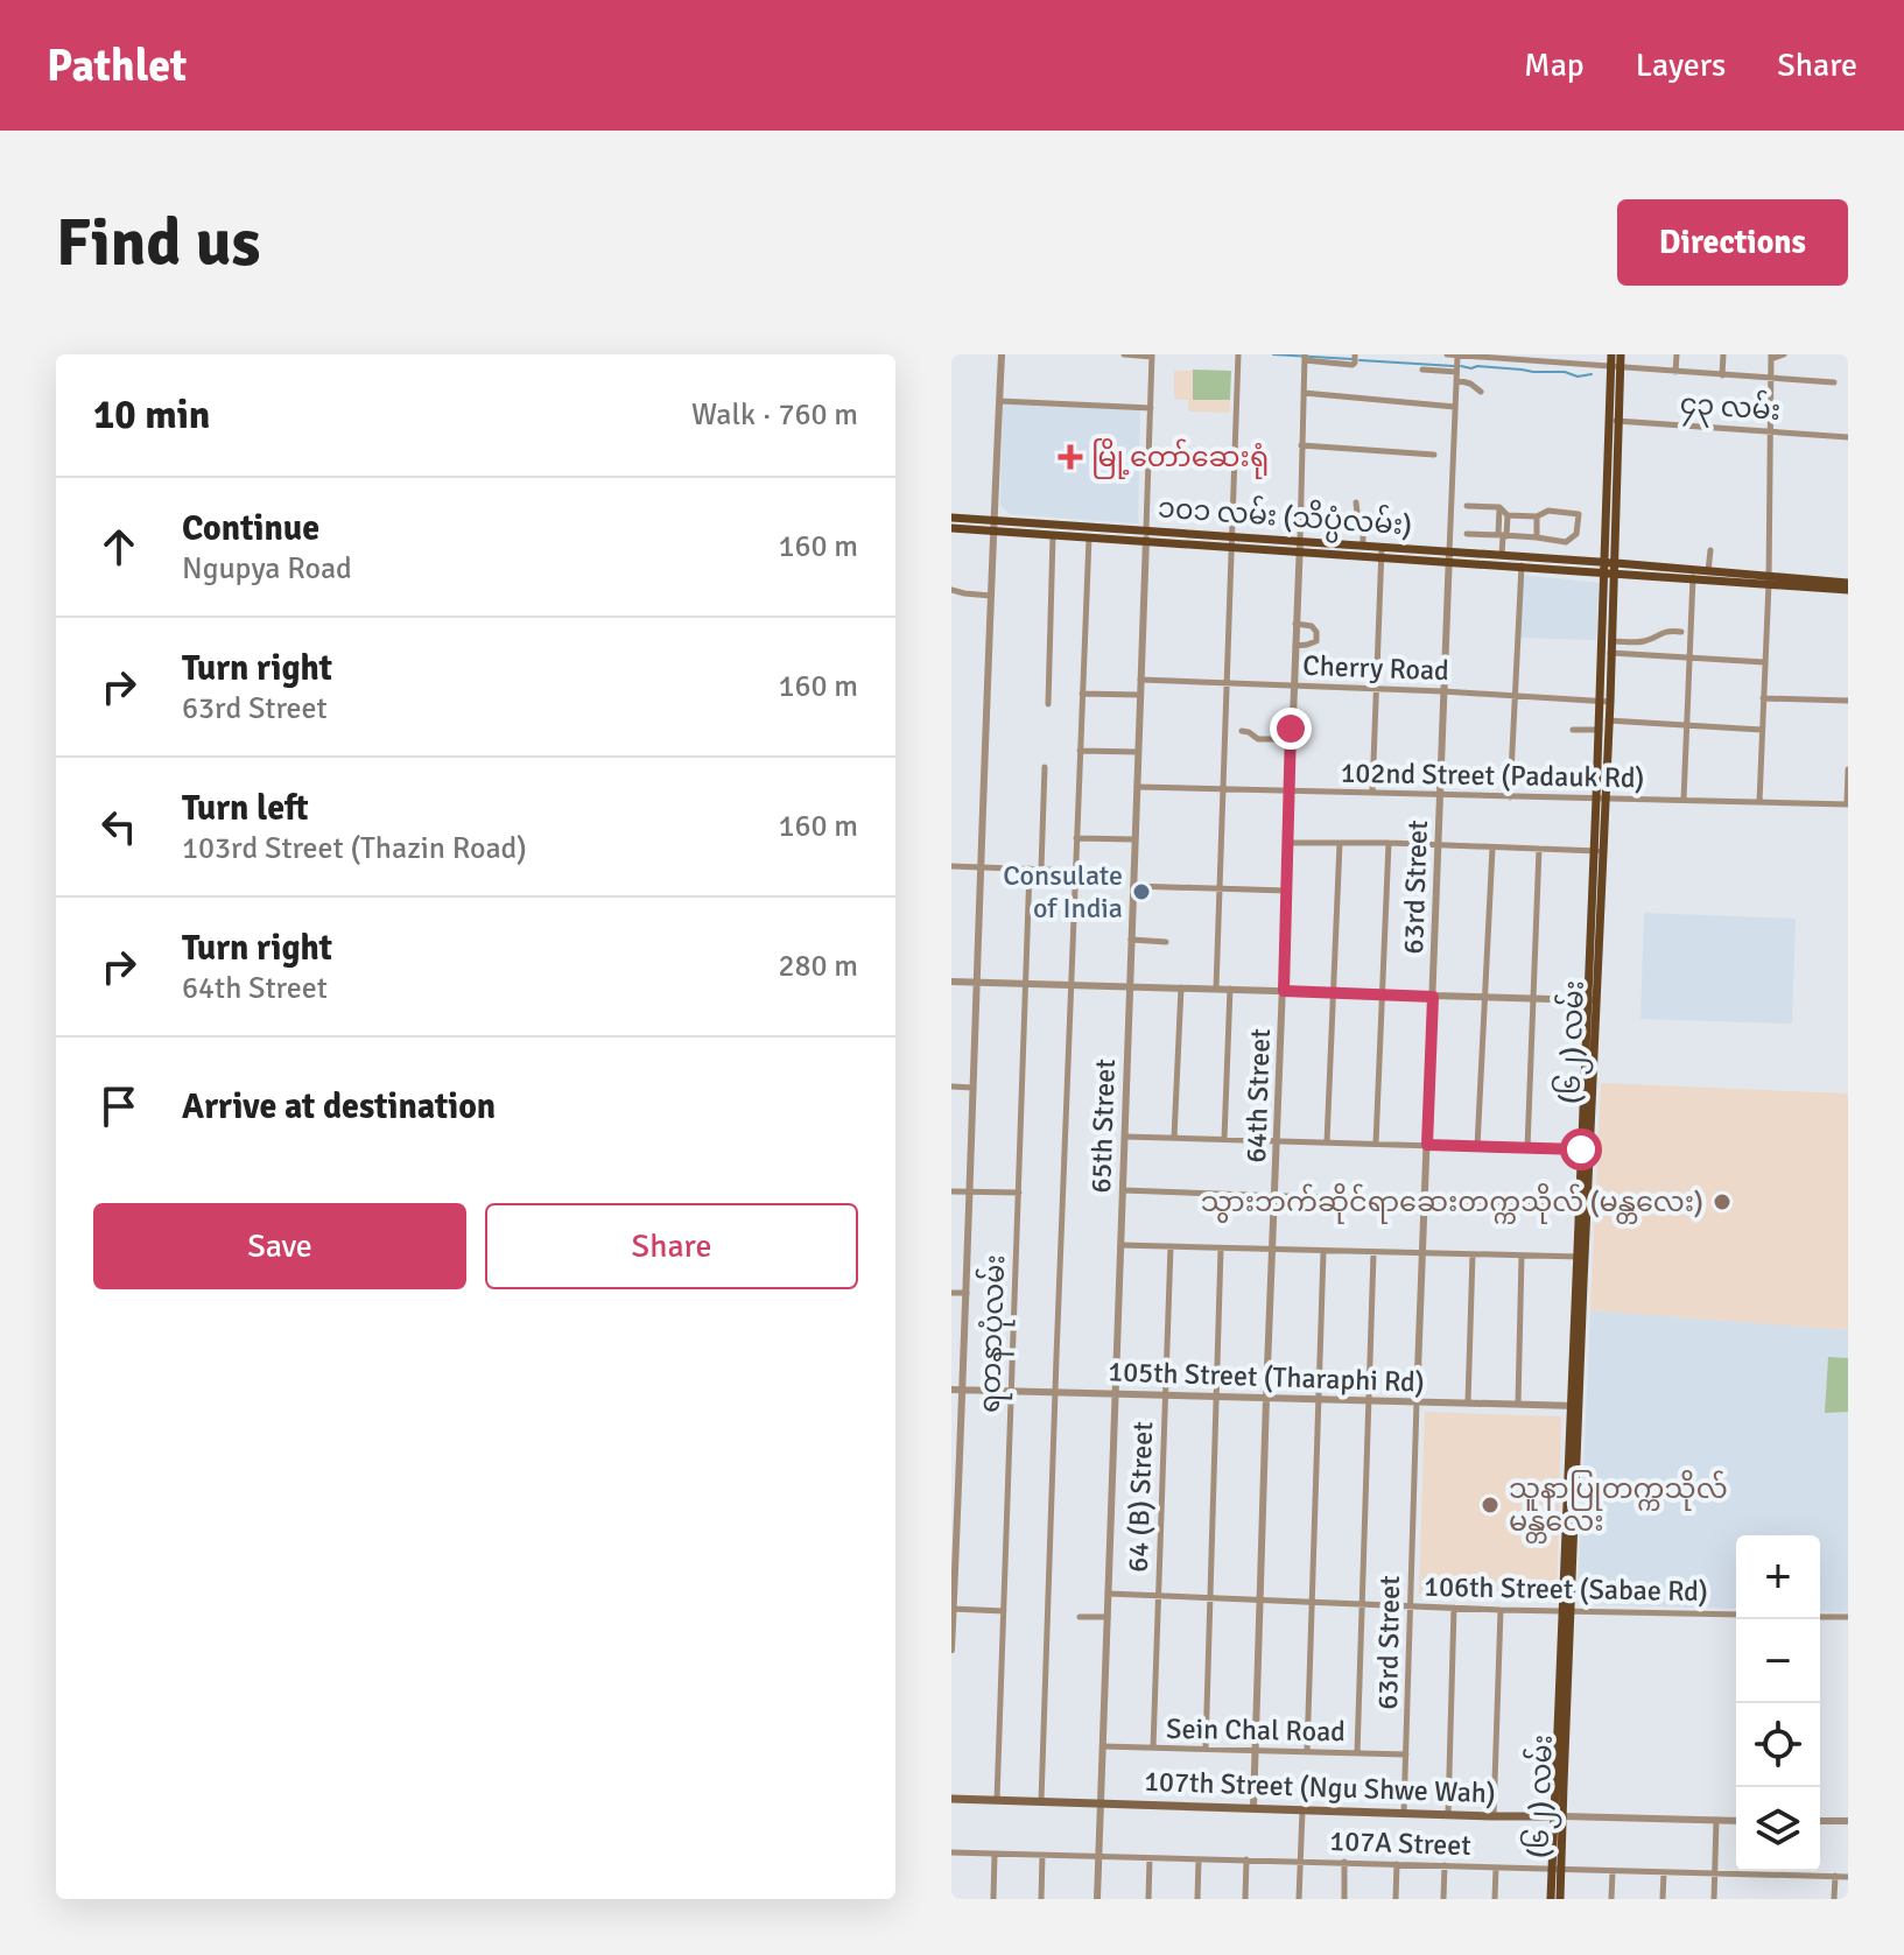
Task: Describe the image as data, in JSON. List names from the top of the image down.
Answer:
{
  "streets": {
    "main road": ["၁၀၁ လမ်း (သိပ္ပံလမ်း)", "(၆၂) လမ်း", "107th Street (Ngu Shwe Wah)"],
    "street": [
      "၄၃ လမ်း",
      "Cherry Road",
      "102nd Street (Padauk Rd)",
      "63rd Street",
      "64th Street",
      "65th Street",
      "ရတနာပုံလမ်း",
      "105th Street (Tharaphi Rd)",
      "64 (B) Street",
      "106th Street (Sabae Rd)",
      "Sein Chal Road",
      "107A Street"
    ]
  },
  "crossings": [
    ["၄၃ လမ်း", "(၆၂) လမ်း"],
    ["၁၀၁ လမ်း (သိပ္ပံလမ်း)", "63rd Street"],
    ["၁၀၁ လမ်း (သိပ္ပံလမ်း)", "(၆၂) လမ်း"],
    ["၁၀၁ လမ်း (သိပ္ပံလမ်း)", "64th Street"],
    ["၁၀၁ လမ်း (သိပ္ပံလမ်း)", "65th Street"],
    ["Cherry Road", "63rd Street"],
    ["Cherry Road", "(၆၂) လမ်း"],
    ["Cherry Road", "64th Street"],
    ["Cherry Road", "65th Street"],
    ["102nd Street (Padauk Rd)", "63rd Street"],
    ["102nd Street (Padauk Rd)", "(၆၂) လမ်း"],
    ["102nd Street (Padauk Rd)", "64th Street"],
    ["102nd Street (Padauk Rd)", "65th Street"],
    ["63rd Street", "105th Street (Tharaphi Rd)"],
    ["63rd Street", "106th Street (Sabae Rd)"],
    ["63rd Street", "Sein Chal Road"],
    ["63rd Street", "107th Street (Ngu Shwe Wah)"],
    ["(၆၂) လမ်း", "105th Street (Tharaphi Rd)"],
    ["(၆၂) လမ်း", "106th Street (Sabae Rd)"],
    ["(၆၂) လမ်း", "107th Street (Ngu Shwe Wah)"],
    ["(၆၂) လမ်း", "107A Street"],
    ["64th Street", "105th Street (Tharaphi Rd)"],
    ["64th Street", "106th Street (Sabae Rd)"],
    ["64th Street", "Sein Chal Road"],
    ["64th Street", "107th Street (Ngu Shwe Wah)"],
    ["65th Street", "105th Street (Tharaphi Rd)"],
    ["65th Street", "106th Street (Sabae Rd)"],
    ["65th Street", "Sein Chal Road"],
    ["65th Street", "107th Street (Ngu Shwe Wah)"],
    ["65th Street", "107A Street"],
    ["ရတနာပုံလမ်း", "105th Street (Tharaphi Rd)"],
    ["ရတနာပုံလမ်း", "107th Street (Ngu Shwe Wah)"],
    ["105th Street (Tharaphi Rd)", "64 (B) Street"],
    ["64 (B) Street", "106th Street (Sabae Rd)"],
    ["64 (B) Street", "Sein Chal Road"]
  ],
  "places": {
    "health": ["မြို့တော်ဆေးရုံ"],
    "other": ["Consulate of India", "သွားဘက်ဆိုင်ရာဆေးတက္ကသိုလ် (မန္တလေး)", "သူနာပြုတက္ကသိုလ် မန္တလေး"]
  },
  "page": {
    "header": "Pathlet",
    "nav": ["Map", "Layers", "Share"],
    "buttons": [
      "Directions",
      ["Save", "Share"]
    ],
    "title": "Find us",
    "heading": ["10 min", "Walk · 760 m"],
    "list": [
      ["Continue", "Ngupya Road", "160 m"],
      ["Turn right", "63rd Street", "160 m"],
      ["Turn left", "103rd Street (Thazin Road)", "160 m"],
      ["Turn right", "64th Street", "280 m"],
      "Arrive at destination"
    ],
    "map_buttons": ["+", "−"]
  }
}
